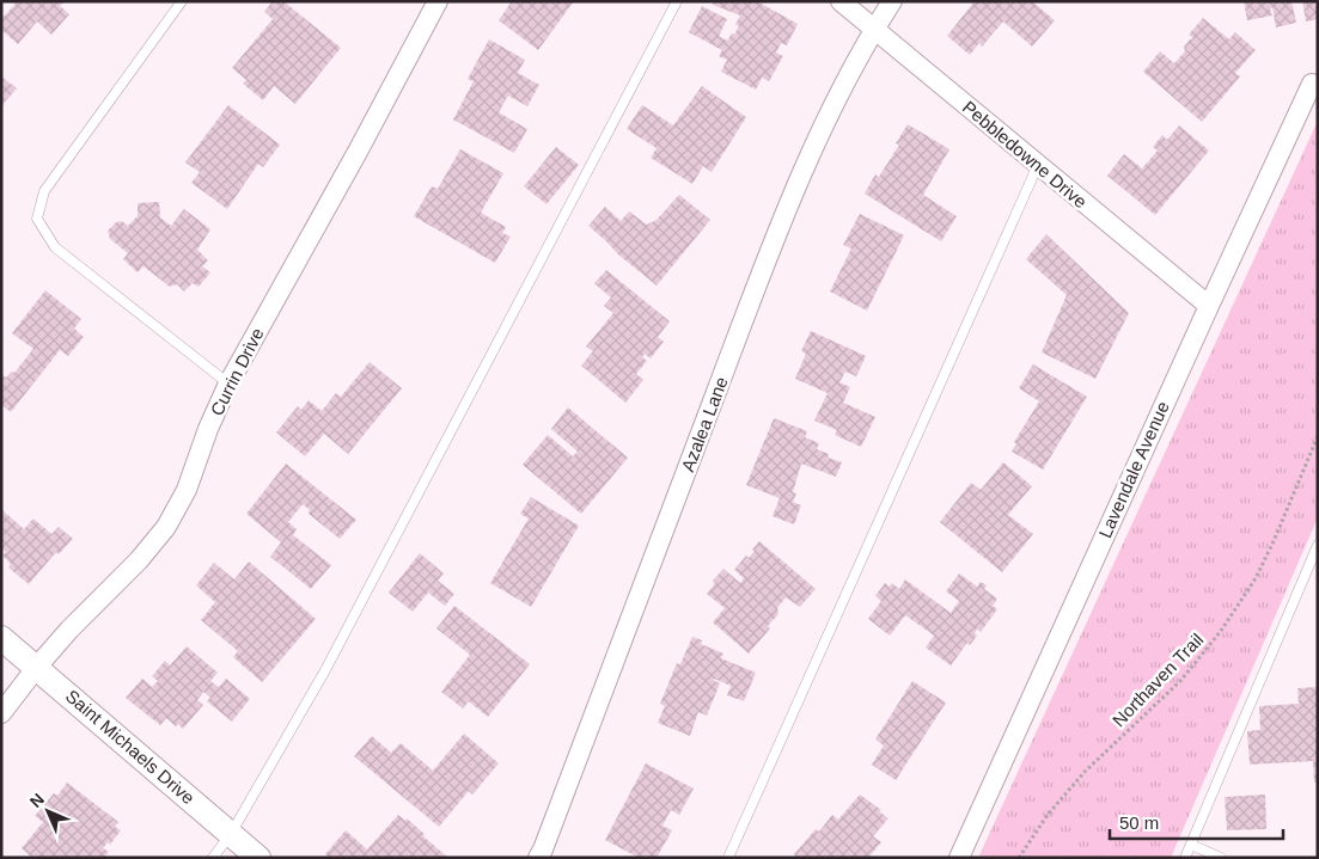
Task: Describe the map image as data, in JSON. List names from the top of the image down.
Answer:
{
  "streets": {
    "street": [
      "Pebbledowne Drive",
      "Currin Drive",
      "Azalea Lane",
      "Lavendale Avenue",
      "Saint Michaels Drive"
    ],
    "path": ["Northaven Trail"]
  },
  "crossings": [
    ["Pebbledowne Drive", "Azalea Lane"],
    ["Pebbledowne Drive", "Lavendale Avenue"],
    ["Currin Drive", "Saint Michaels Drive"]
  ],
  "scale_bar": "50 m",
  "north": "top left"
}
